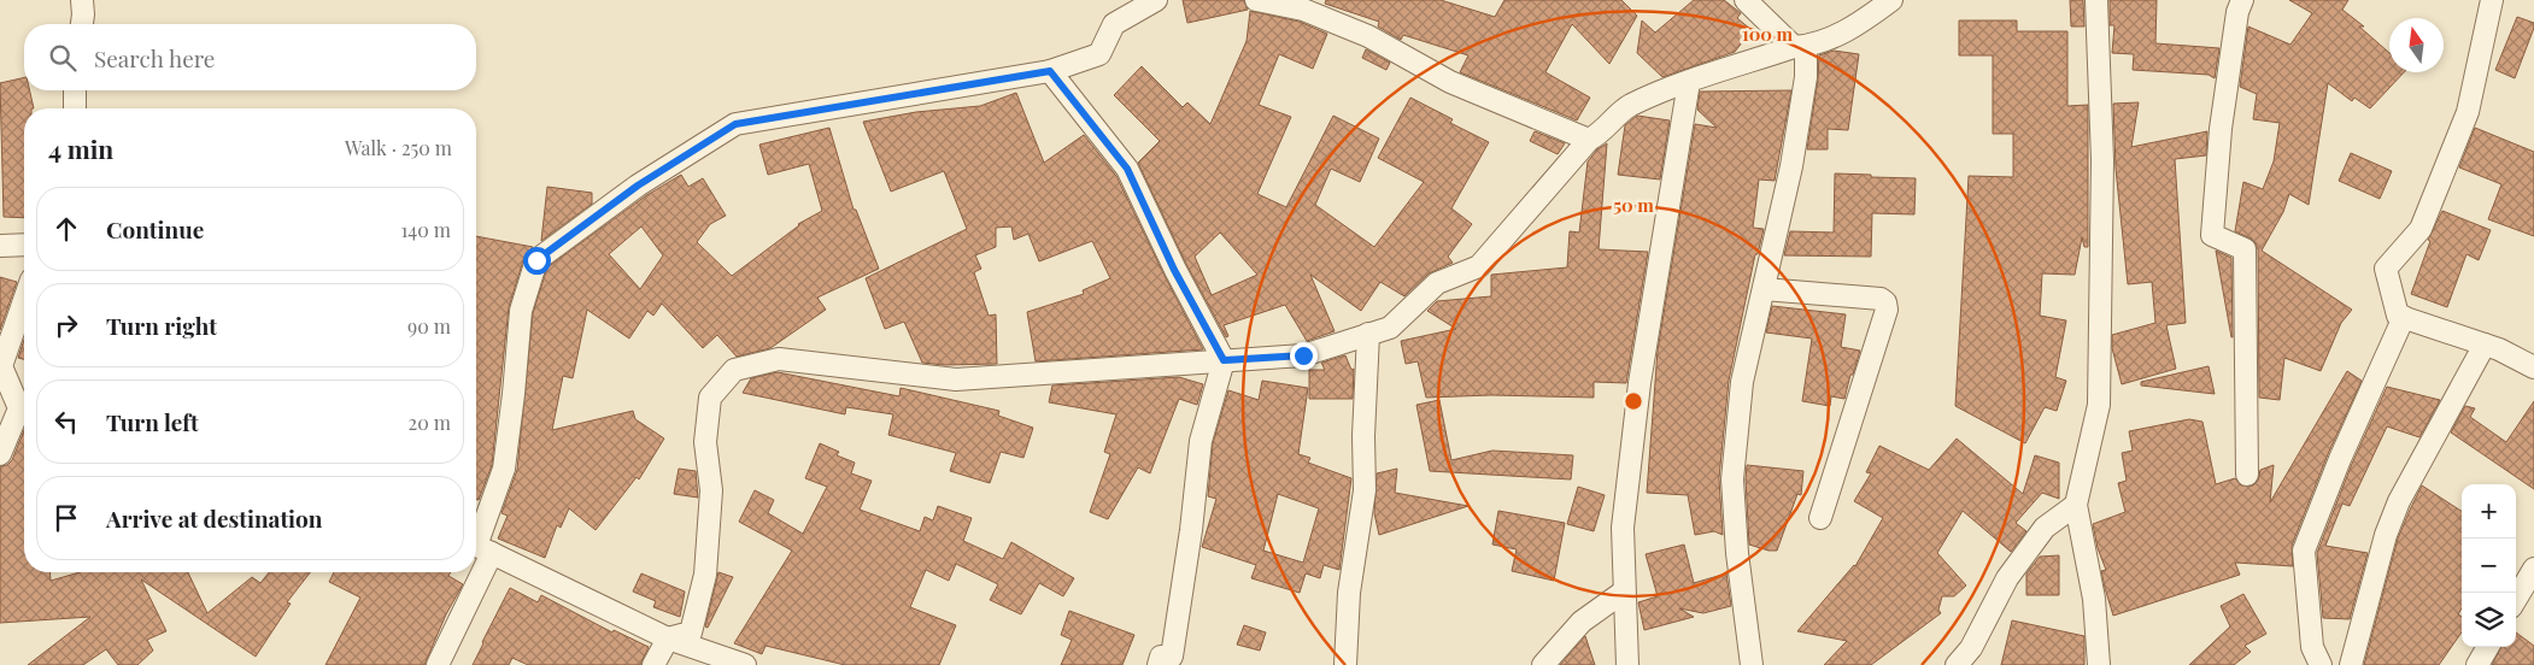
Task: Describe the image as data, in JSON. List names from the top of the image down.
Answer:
{
  "north": "top",
  "page": {
    "search": "Search here",
    "heading": ["4 min", "Walk · 250 m"],
    "list": [
      ["Continue", "140 m"],
      ["Turn right", "90 m"],
      ["Turn left", "20 m"],
      "Arrive at destination"
    ],
    "map_buttons": ["+", "−"]
  },
  "rings": ["100 m", "50 m"]
}
